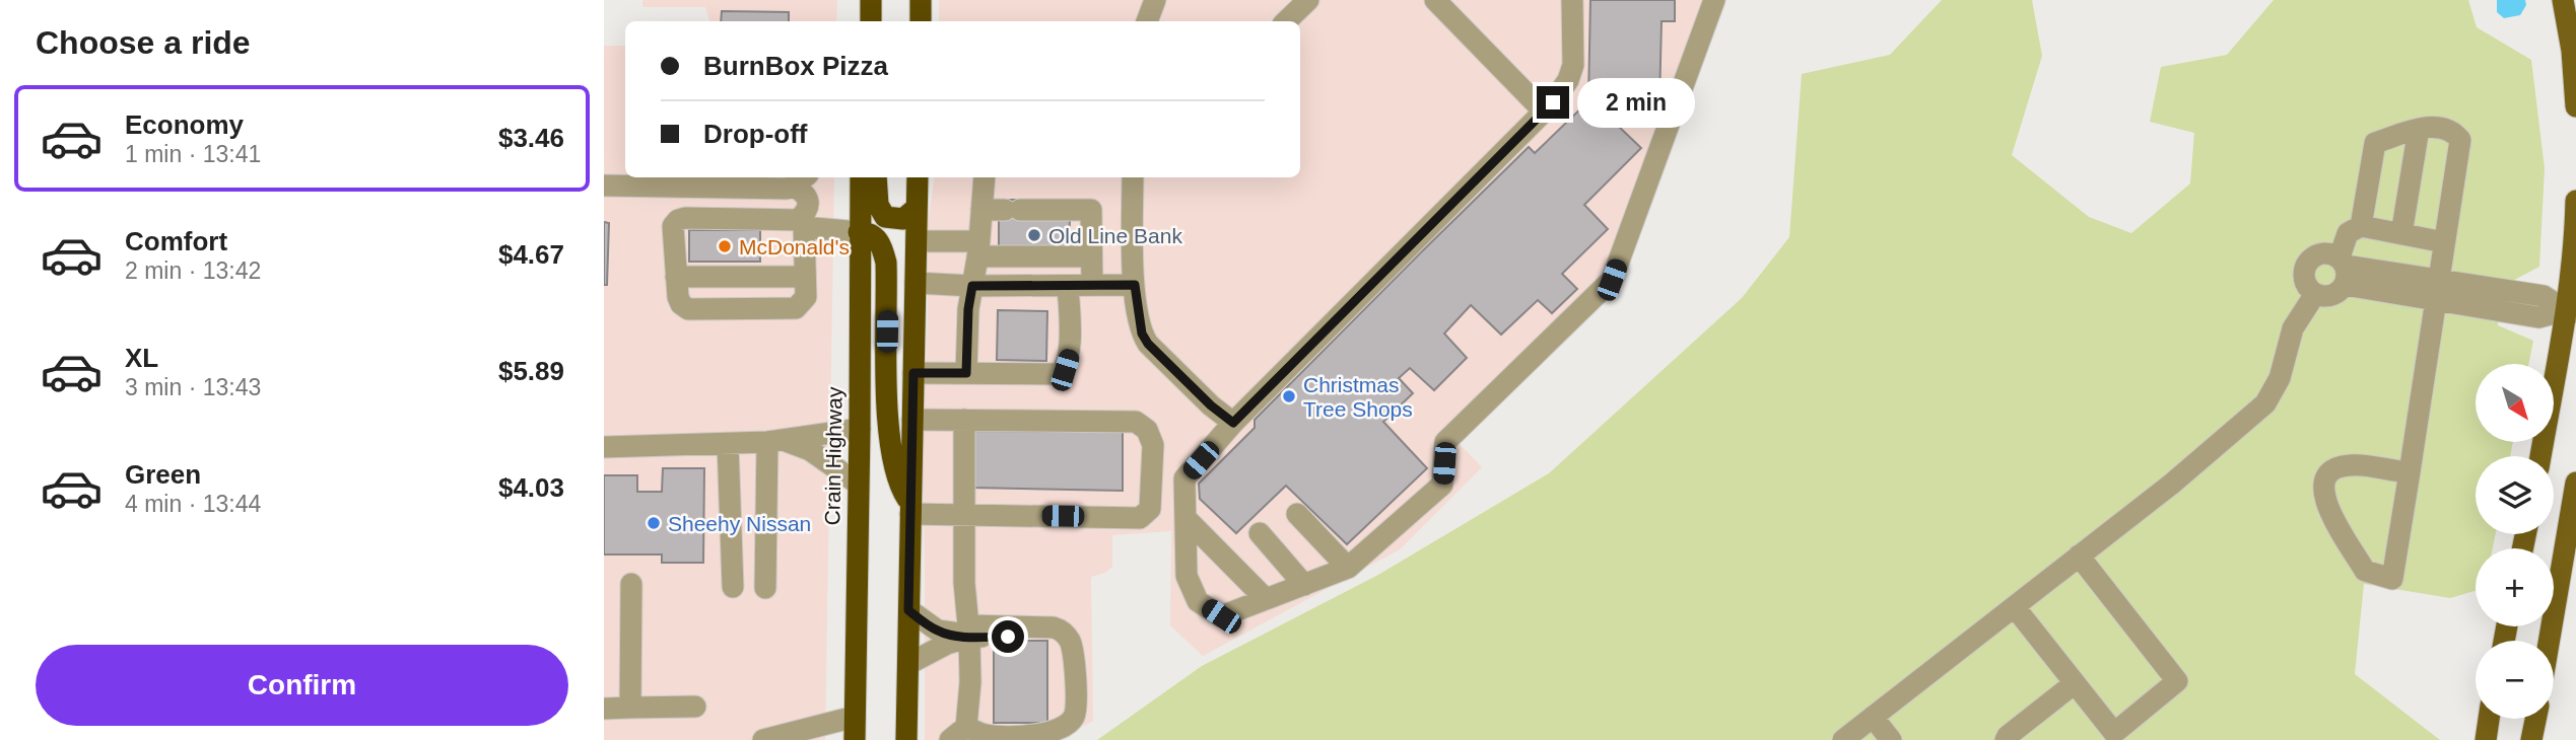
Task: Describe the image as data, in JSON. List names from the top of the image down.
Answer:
{
  "streets": {
    "highway": ["Crain Highway"]
  },
  "places": [
    "Old Line Bank",
    "McDonald's",
    "Christmas Tree Shops",
    "Sheehy Nissan"
  ],
  "north": "bottom right",
  "page": {
    "heading": "Choose a ride",
    "banner": ["BurnBox Pizza", "Drop-off"],
    "bubble": "2 min",
    "list": [
      {
        "name": "Economy",
        "note": "1 min · 13:41",
        "value": "$3.46"
      },
      {
        "name": "Comfort",
        "note": "2 min · 13:42",
        "value": "$4.67"
      },
      {
        "name": "XL",
        "note": "3 min · 13:43",
        "value": "$5.89"
      },
      {
        "name": "Green",
        "note": "4 min · 13:44",
        "value": "$4.03"
      }
    ],
    "map_buttons": ["+", "−"],
    "buttons": "Confirm"
  }
}
